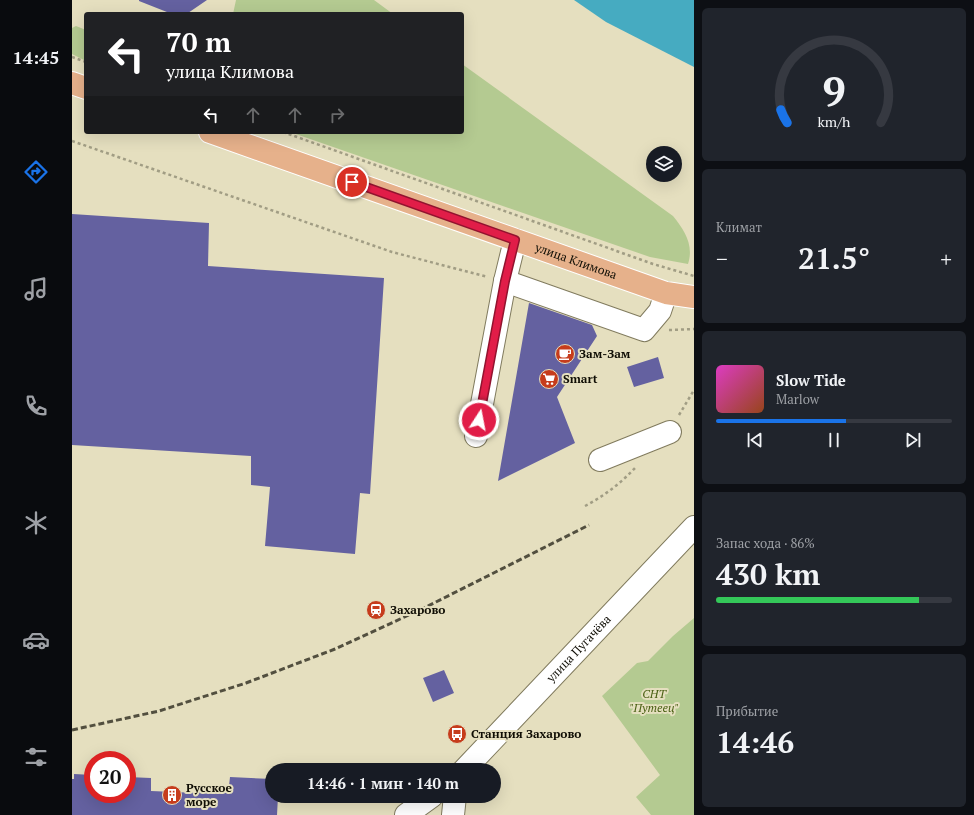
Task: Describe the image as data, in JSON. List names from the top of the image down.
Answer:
{
  "streets": {
    "main road": ["улица Климова"],
    "street": ["улица Пугачёва"]
  },
  "parks": ["СНТ \"Путеец\""],
  "places": {
    "cafe": ["Зам-Зам"],
    "supermarket": ["Smart"],
    "station": ["Захарово"],
    "bus stop": ["Станция Захарово"],
    "building": ["Русское море"]
  },
  "page": {
    "tabs": "14:45",
    "turn": ["70 m", "улица Климова"],
    "tile": [
      "Климат",
      ["Запас хода · 86%", "430 km"],
      ["Прибытие", "14:46"]
    ],
    "heat": ["−", "21.5°", "+"],
    "song": ["Slow Tide", "Marlow"],
    "limit": "20",
    "trip": "14:46 · 1 мин · 140 m",
    "gauge": ["9", "km/h"]
  }
}
